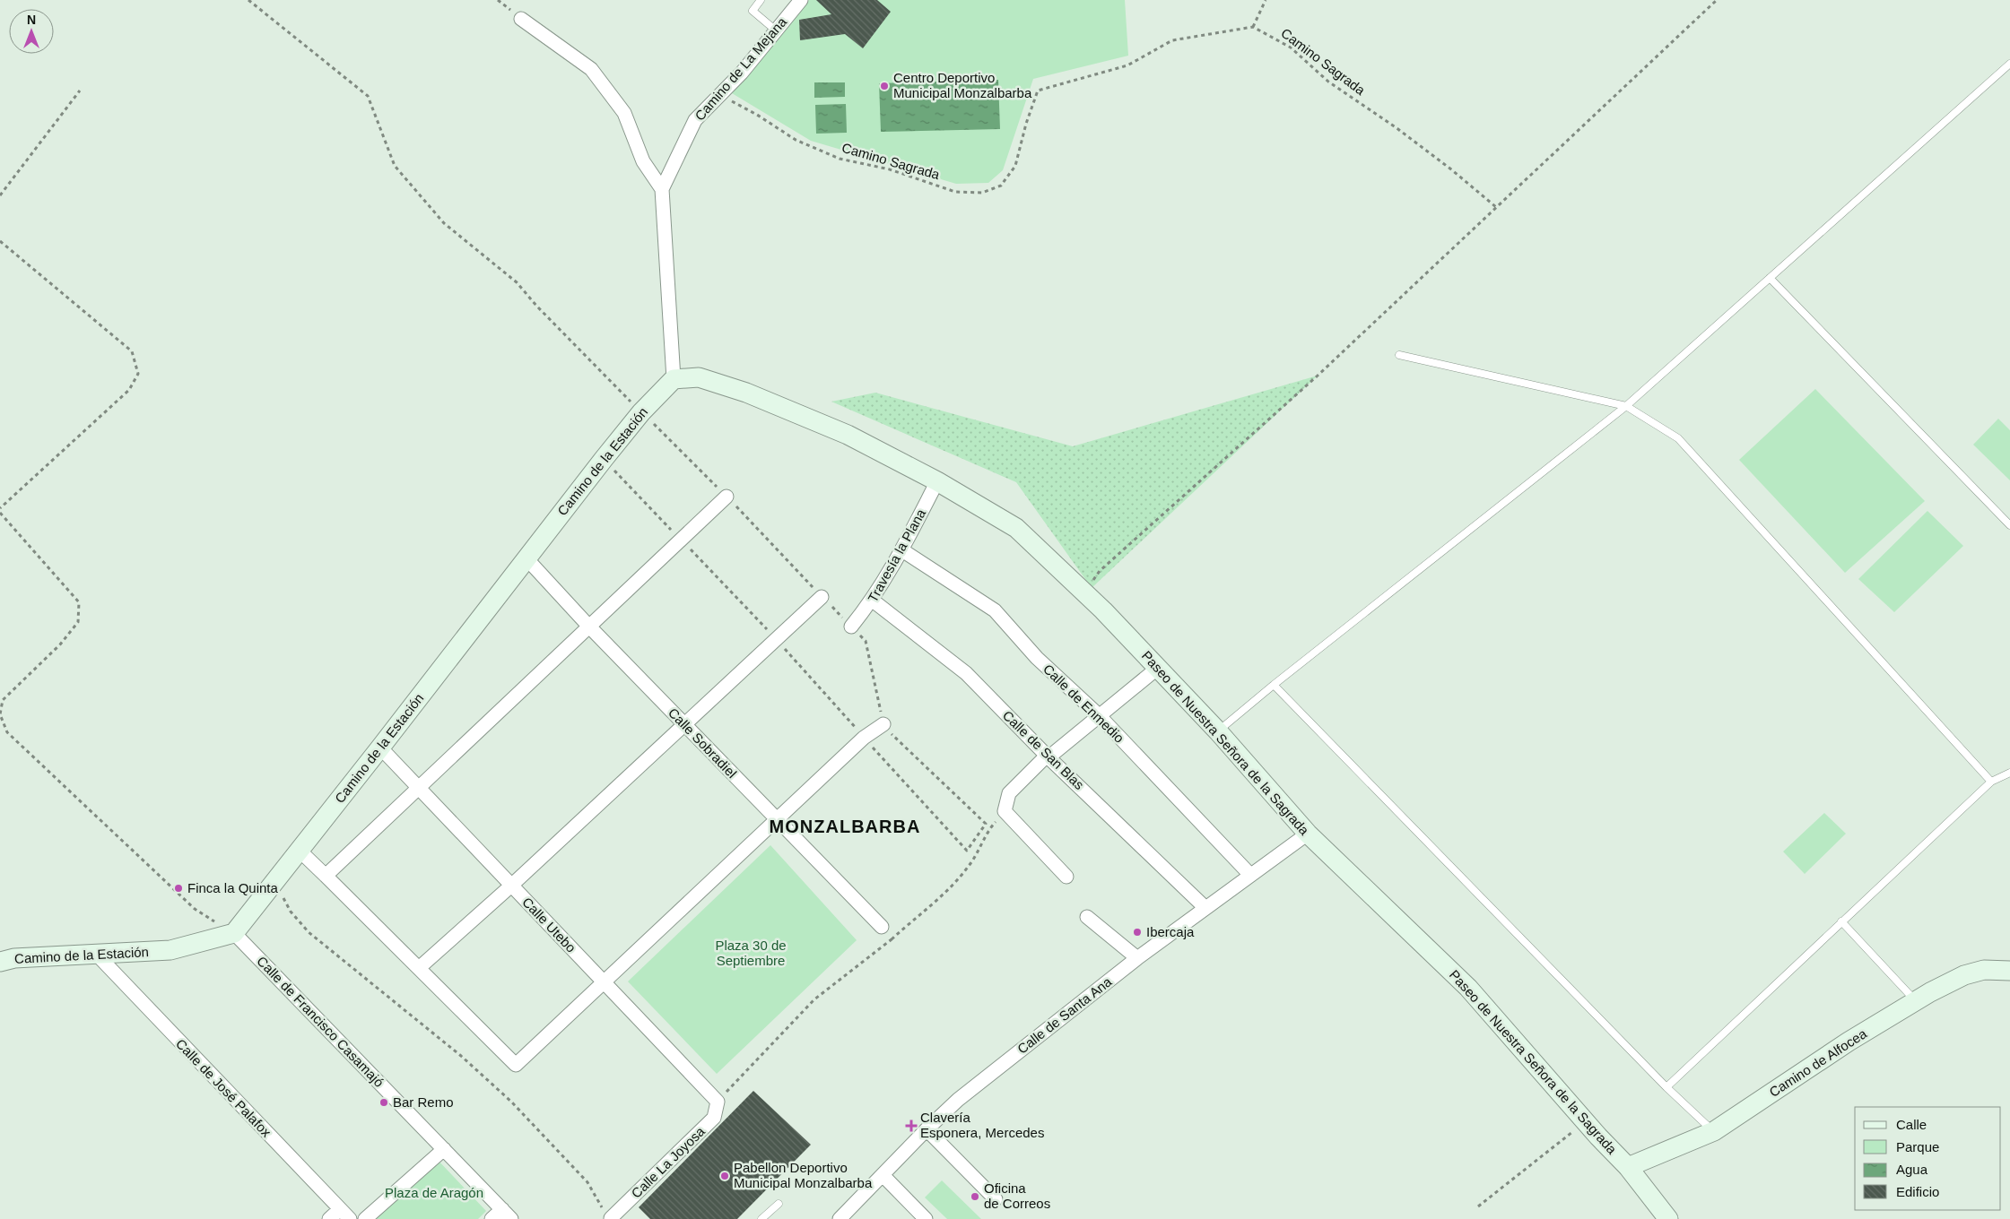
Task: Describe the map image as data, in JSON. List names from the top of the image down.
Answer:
{
  "streets": {
    "street": [
      "Camino de La Mejana",
      "Camino de la Estación",
      "Travesía la Plana",
      "Calle de Enmedio",
      "Calle Sobradiel",
      "Paseo de Nuestra Señora de la Sagrada",
      "Calle de San Blas",
      "Calle Utebo",
      "Calle de Santa Ana",
      "Calle de Francisco Casamajó",
      "Camino de Alfocea",
      "Calle de José Palafox",
      "Calle La Joyosa"
    ],
    "path": ["Camino Sagrada"]
  },
  "crossings": [
    ["Camino Sagrada", "Camino de La Mejana"],
    ["Camino de la Estación", "Calle Sobradiel"],
    ["Camino de la Estación", "Paseo de Nuestra Señora de la Sagrada"],
    ["Camino de la Estación", "Calle Utebo"],
    ["Camino de la Estación", "Calle de Francisco Casamajó"],
    ["Camino de la Estación", "Calle de José Palafox"],
    ["Travesía la Plana", "Calle de Enmedio"],
    ["Travesía la Plana", "Paseo de Nuestra Señora de la Sagrada"],
    ["Travesía la Plana", "Calle de San Blas"],
    ["Calle de Enmedio", "Calle de Santa Ana"],
    ["Paseo de Nuestra Señora de la Sagrada", "Calle de Santa Ana"],
    ["Paseo de Nuestra Señora de la Sagrada", "Camino de Alfocea"],
    ["Calle de San Blas", "Calle de Santa Ana"],
    ["Calle Utebo", "Calle La Joyosa"]
  ],
  "districts": ["MONZALBARBA"],
  "parks": ["Plaza 30 de Septiembre", "Plaza de Aragón"],
  "places": {
    "other": [
      "Centro Deportivo Municipal Monzalbarba",
      "Finca la Quinta",
      "Ibercaja",
      "Bar Remo",
      "Pabellon Deportivo Municipal Monzalbarba",
      "Oficina de Correos"
    ],
    "health": ["Clavería Esponera, Mercedes"]
  },
  "legend": [
    "Calle",
    "Parque",
    "Agua",
    "Edificio"
  ],
  "north": "top"
}
